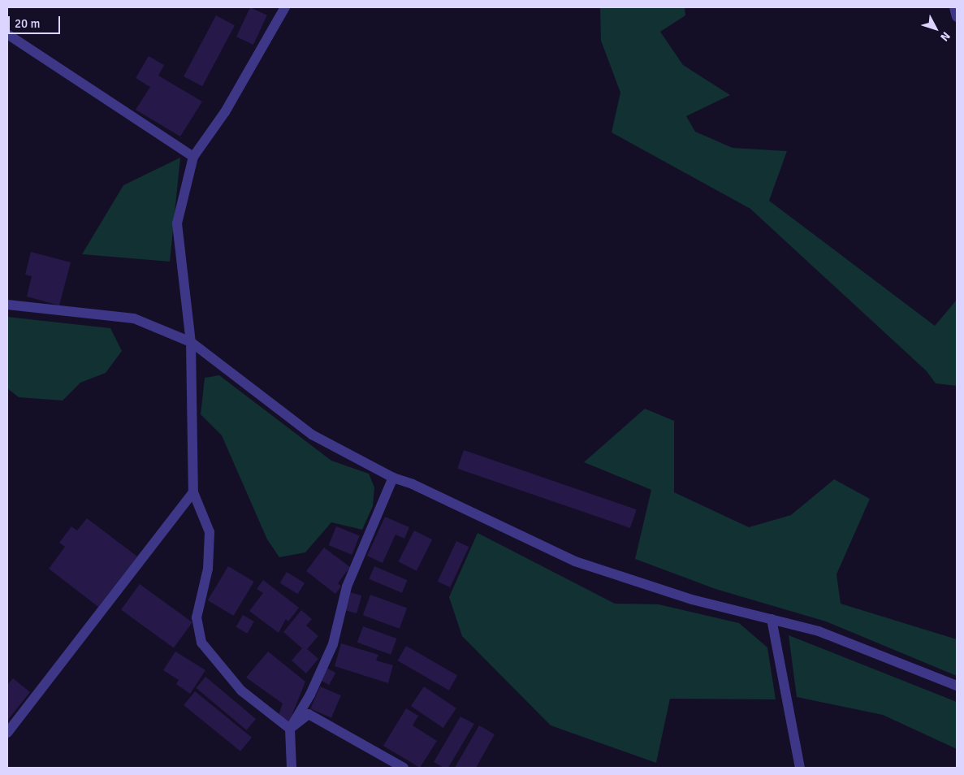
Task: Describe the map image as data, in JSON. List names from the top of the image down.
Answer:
{
  "scale_bar": "20 m",
  "north": "bottom right"
}
